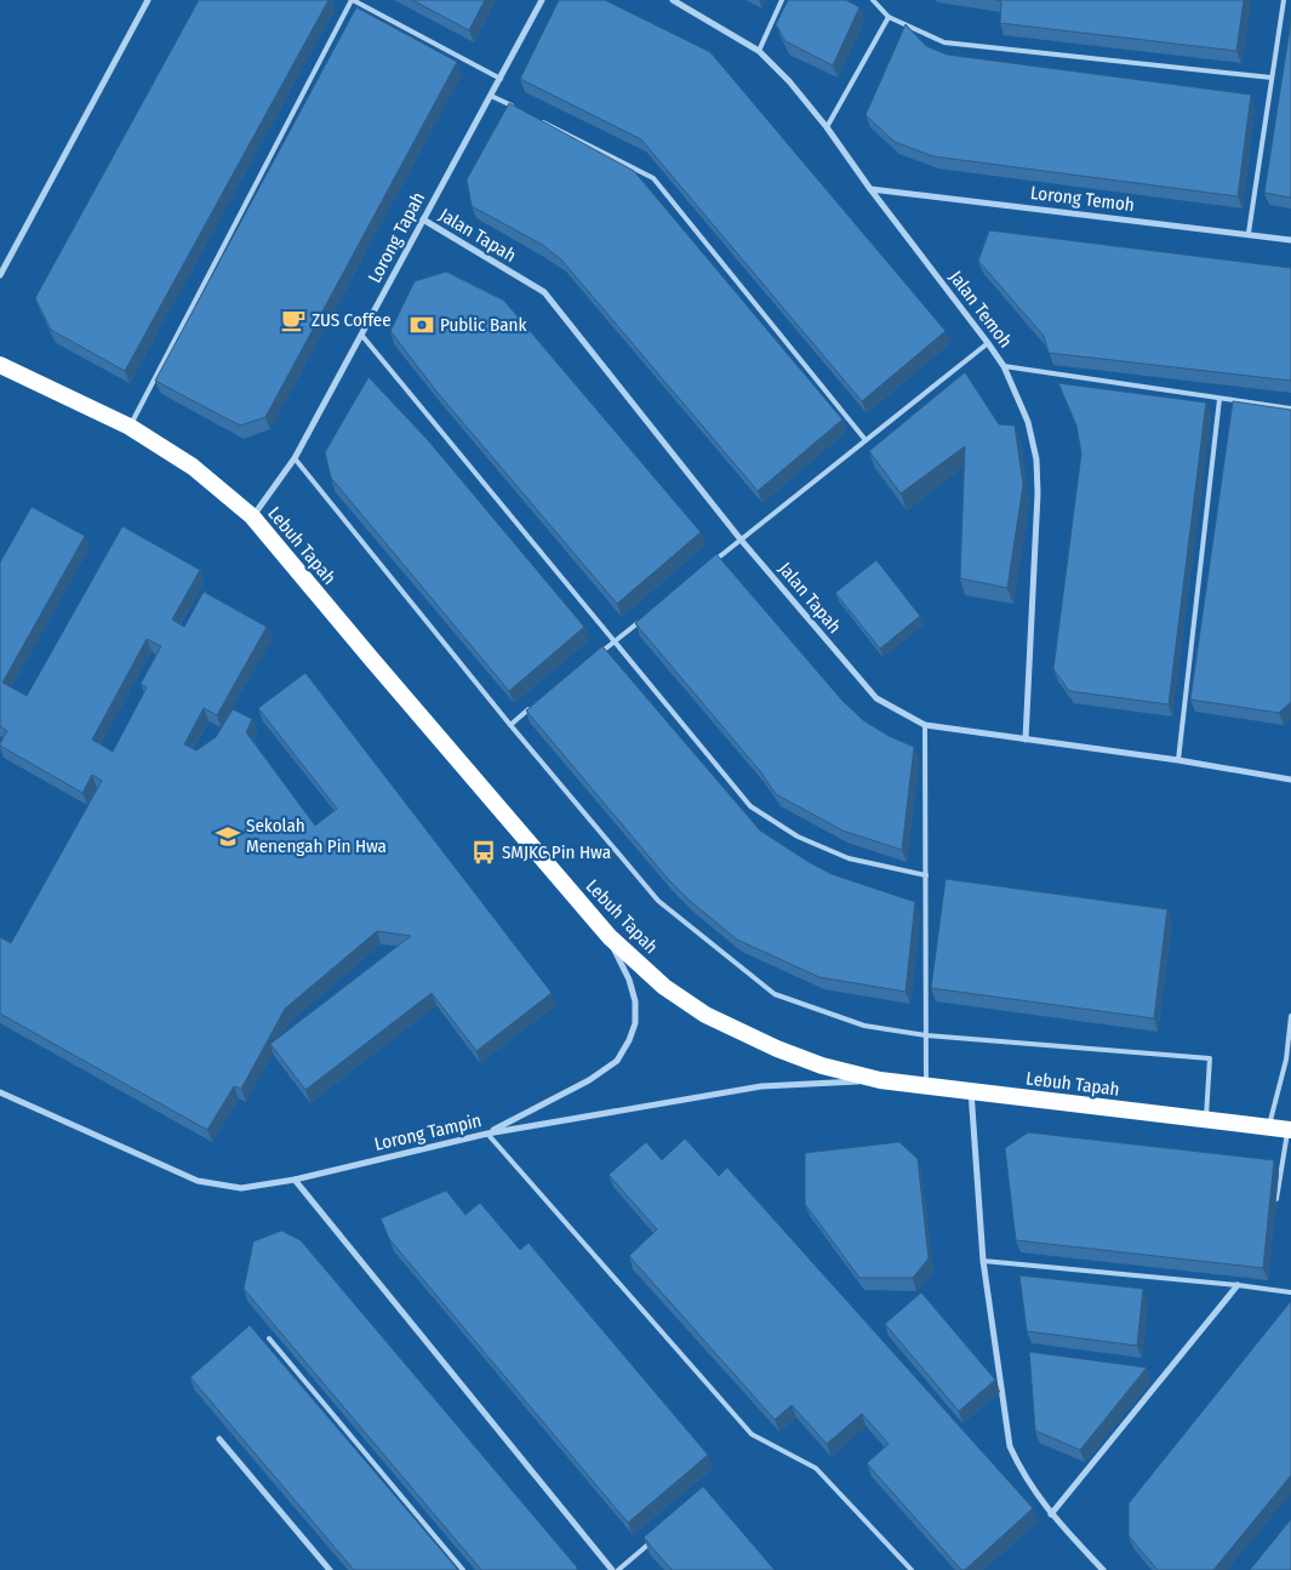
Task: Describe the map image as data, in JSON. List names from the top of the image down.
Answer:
{
  "streets": {
    "highway": ["Lebuh Tapah"],
    "street": [
      "Lorong Temoh",
      "Jalan Tapah",
      "Lorong Tapah",
      "Jalan Temoh",
      "Lorong Tampin"
    ]
  },
  "crossings": [
    ["Lorong Temoh", "Jalan Temoh"],
    ["Jalan Tapah", "Lorong Tapah"],
    ["Jalan Tapah", "Jalan Temoh"],
    ["Lorong Tapah", "Lebuh Tapah"],
    ["Lebuh Tapah", "Lorong Tampin"]
  ],
  "places": {
    "cafe": ["ZUS Coffee"],
    "bank": ["Public Bank"],
    "school or university": ["Sekolah Menengah Pin Hwa"],
    "bus stop": ["SMJKC Pin Hwa"]
  }
}
